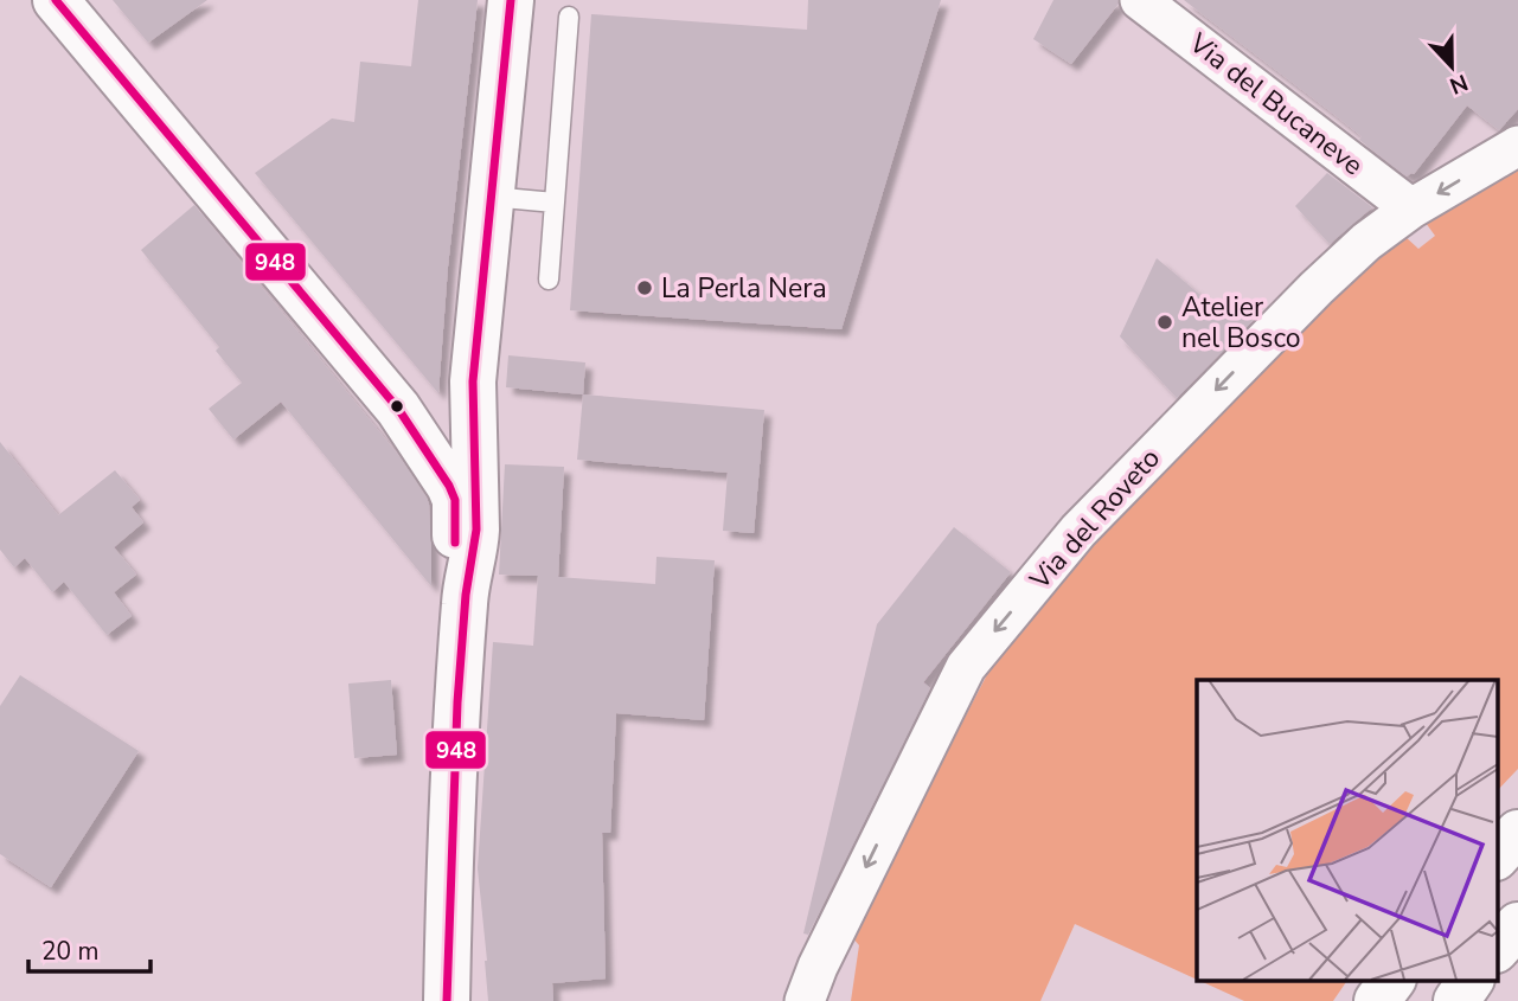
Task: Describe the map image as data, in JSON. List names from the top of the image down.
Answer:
{
  "streets": {
    "street": ["Via del Bucaneve", "Via del Roveto"]
  },
  "crossings": [
    ["Via del Bucaneve", "Via del Roveto"]
  ],
  "one_way": ["Via del Roveto"],
  "places": ["La Perla Nera", "Atelier nel Bosco"],
  "lines": ["transit line 948"],
  "scale_bar": "20 m",
  "north": "bottom"
}
